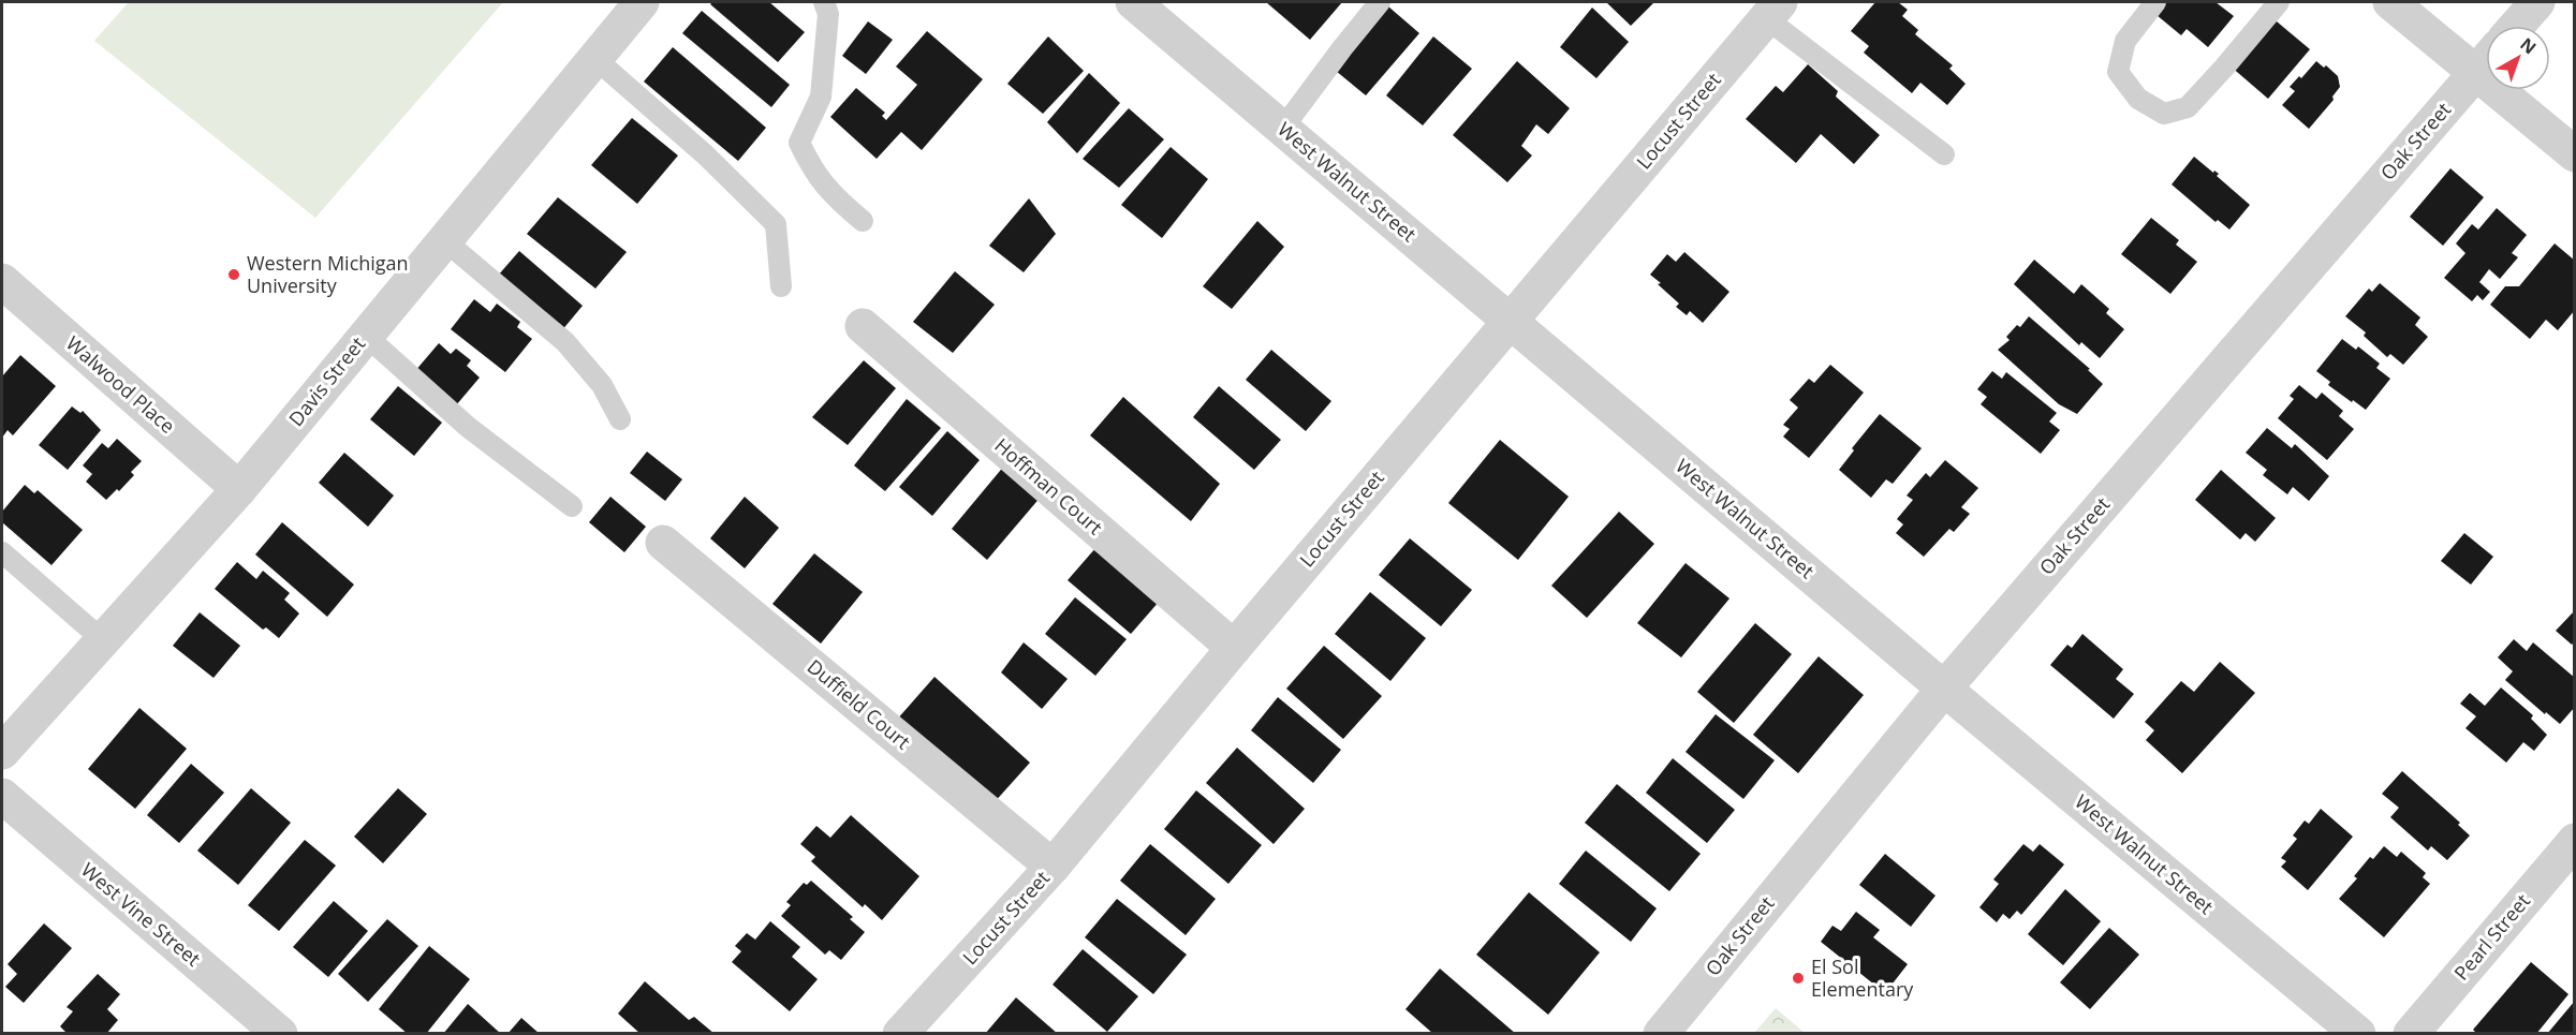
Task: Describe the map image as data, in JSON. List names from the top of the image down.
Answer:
{
  "streets": {
    "street": [
      "Locust Street",
      "Oak Street",
      "West Walnut Street",
      "Davis Street",
      "Walwood Place",
      "Hoffman Court",
      "Duffield Court",
      "West Vine Street",
      "Pearl Street"
    ]
  },
  "crossings": [
    ["Locust Street", "West Walnut Street"],
    ["Locust Street", "Hoffman Court"],
    ["Locust Street", "Duffield Court"],
    ["Oak Street", "West Walnut Street"],
    ["Davis Street", "Walwood Place"]
  ],
  "places": ["Western Michigan University", "El Sol Elementary"],
  "north": "top right"
}
